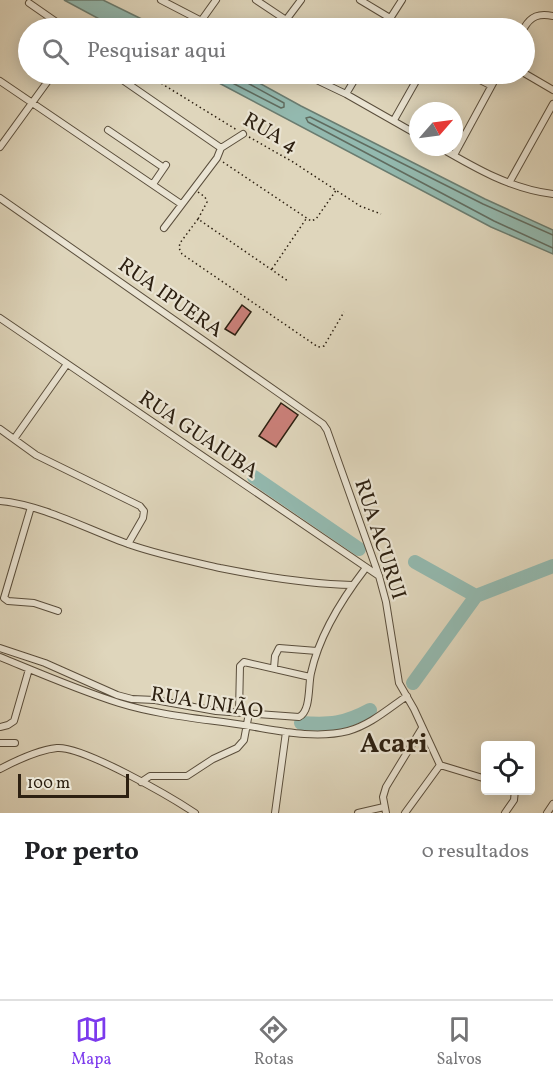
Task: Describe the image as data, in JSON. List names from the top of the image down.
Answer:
{
  "streets": {
    "street": [
      "RUA IPUERA",
      "RUA GUAIUBA",
      "RUA ACURUI",
      "RUA UNIÃO"
    ],
    "path": ["RUA 4"]
  },
  "crossings": [
    ["RUA IPUERA", "RUA ACURUI"],
    ["RUA GUAIUBA", "RUA ACURUI"],
    ["RUA ACURUI", "RUA UNIÃO"]
  ],
  "districts": ["Acari"],
  "scale_bar": "100 m",
  "north": "top right",
  "page": {
    "search": "Pesquisar aqui",
    "scale": "100 m",
    "heading": ["Por perto", "0 resultados"],
    "nav": ["Mapa", "Rotas", "Salvos"]
  }
}
